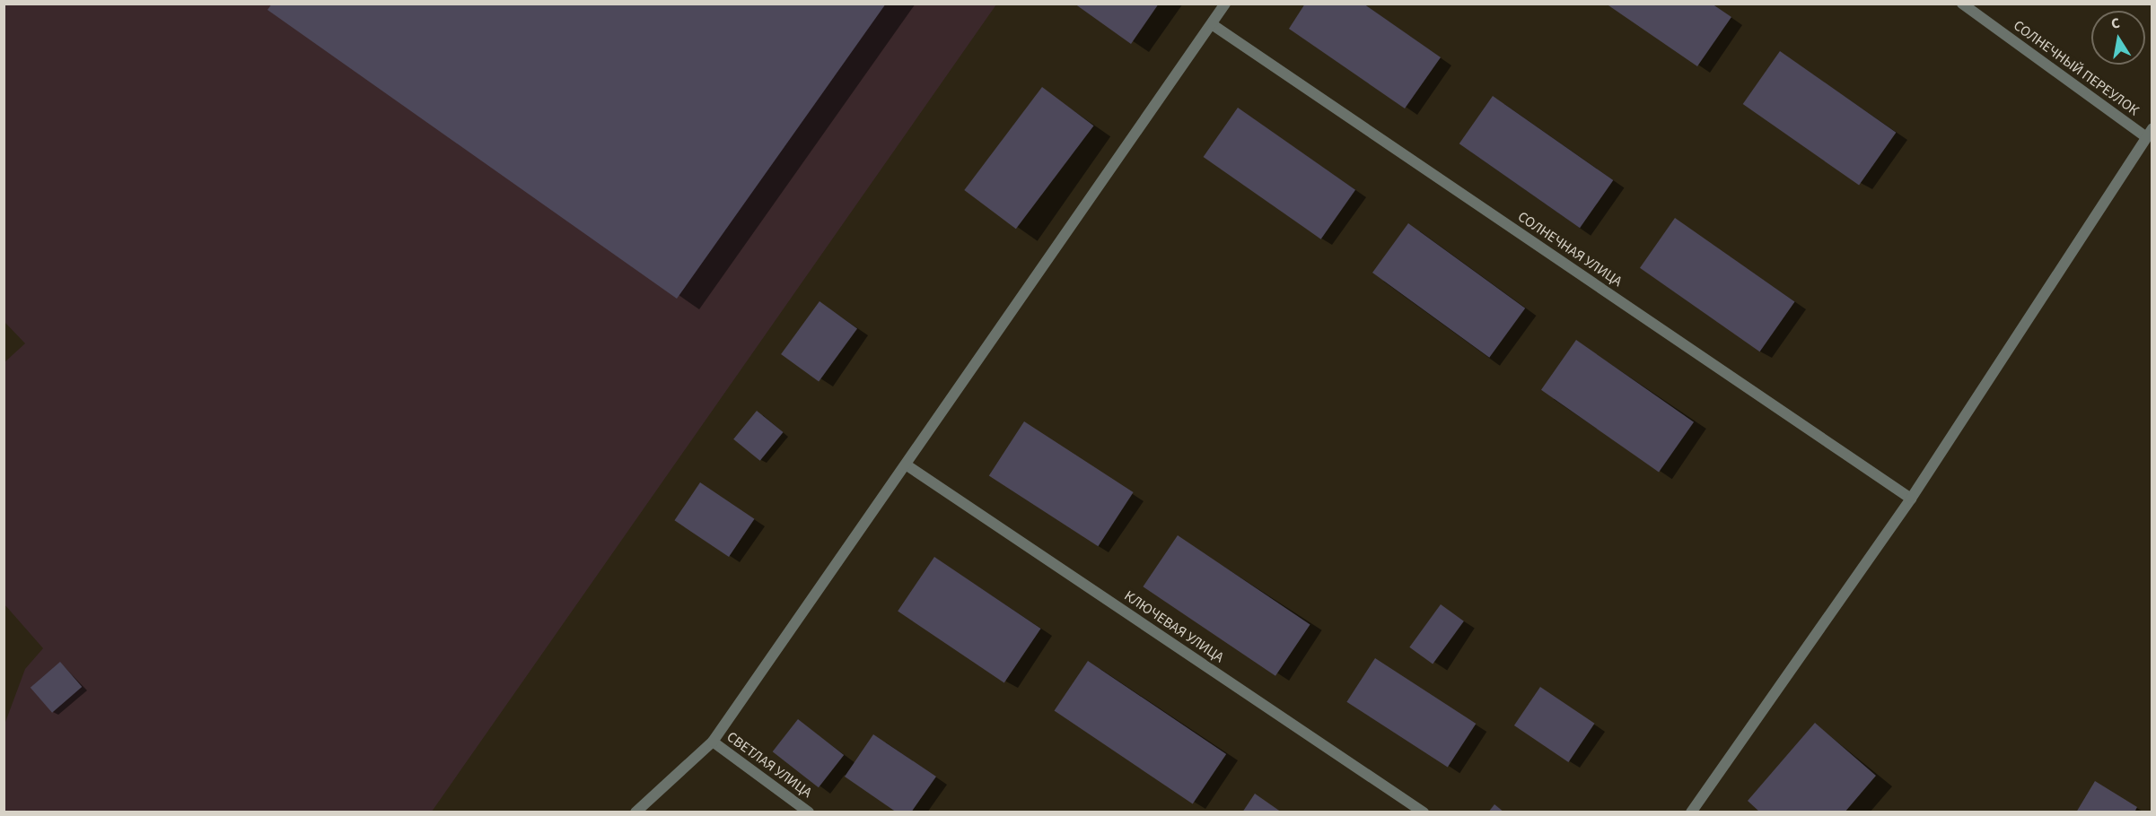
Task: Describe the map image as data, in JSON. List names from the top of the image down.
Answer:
{
  "streets": {
    "street": [
      "СОЛНЕЧНЫЙ ПЕРЕУЛОК",
      "СОЛНЕЧНАЯ УЛИЦА",
      "КЛЮЧЕВАЯ УЛИЦА",
      "СВЕТЛАЯ УЛИЦА"
    ]
  },
  "north": "top"
}
